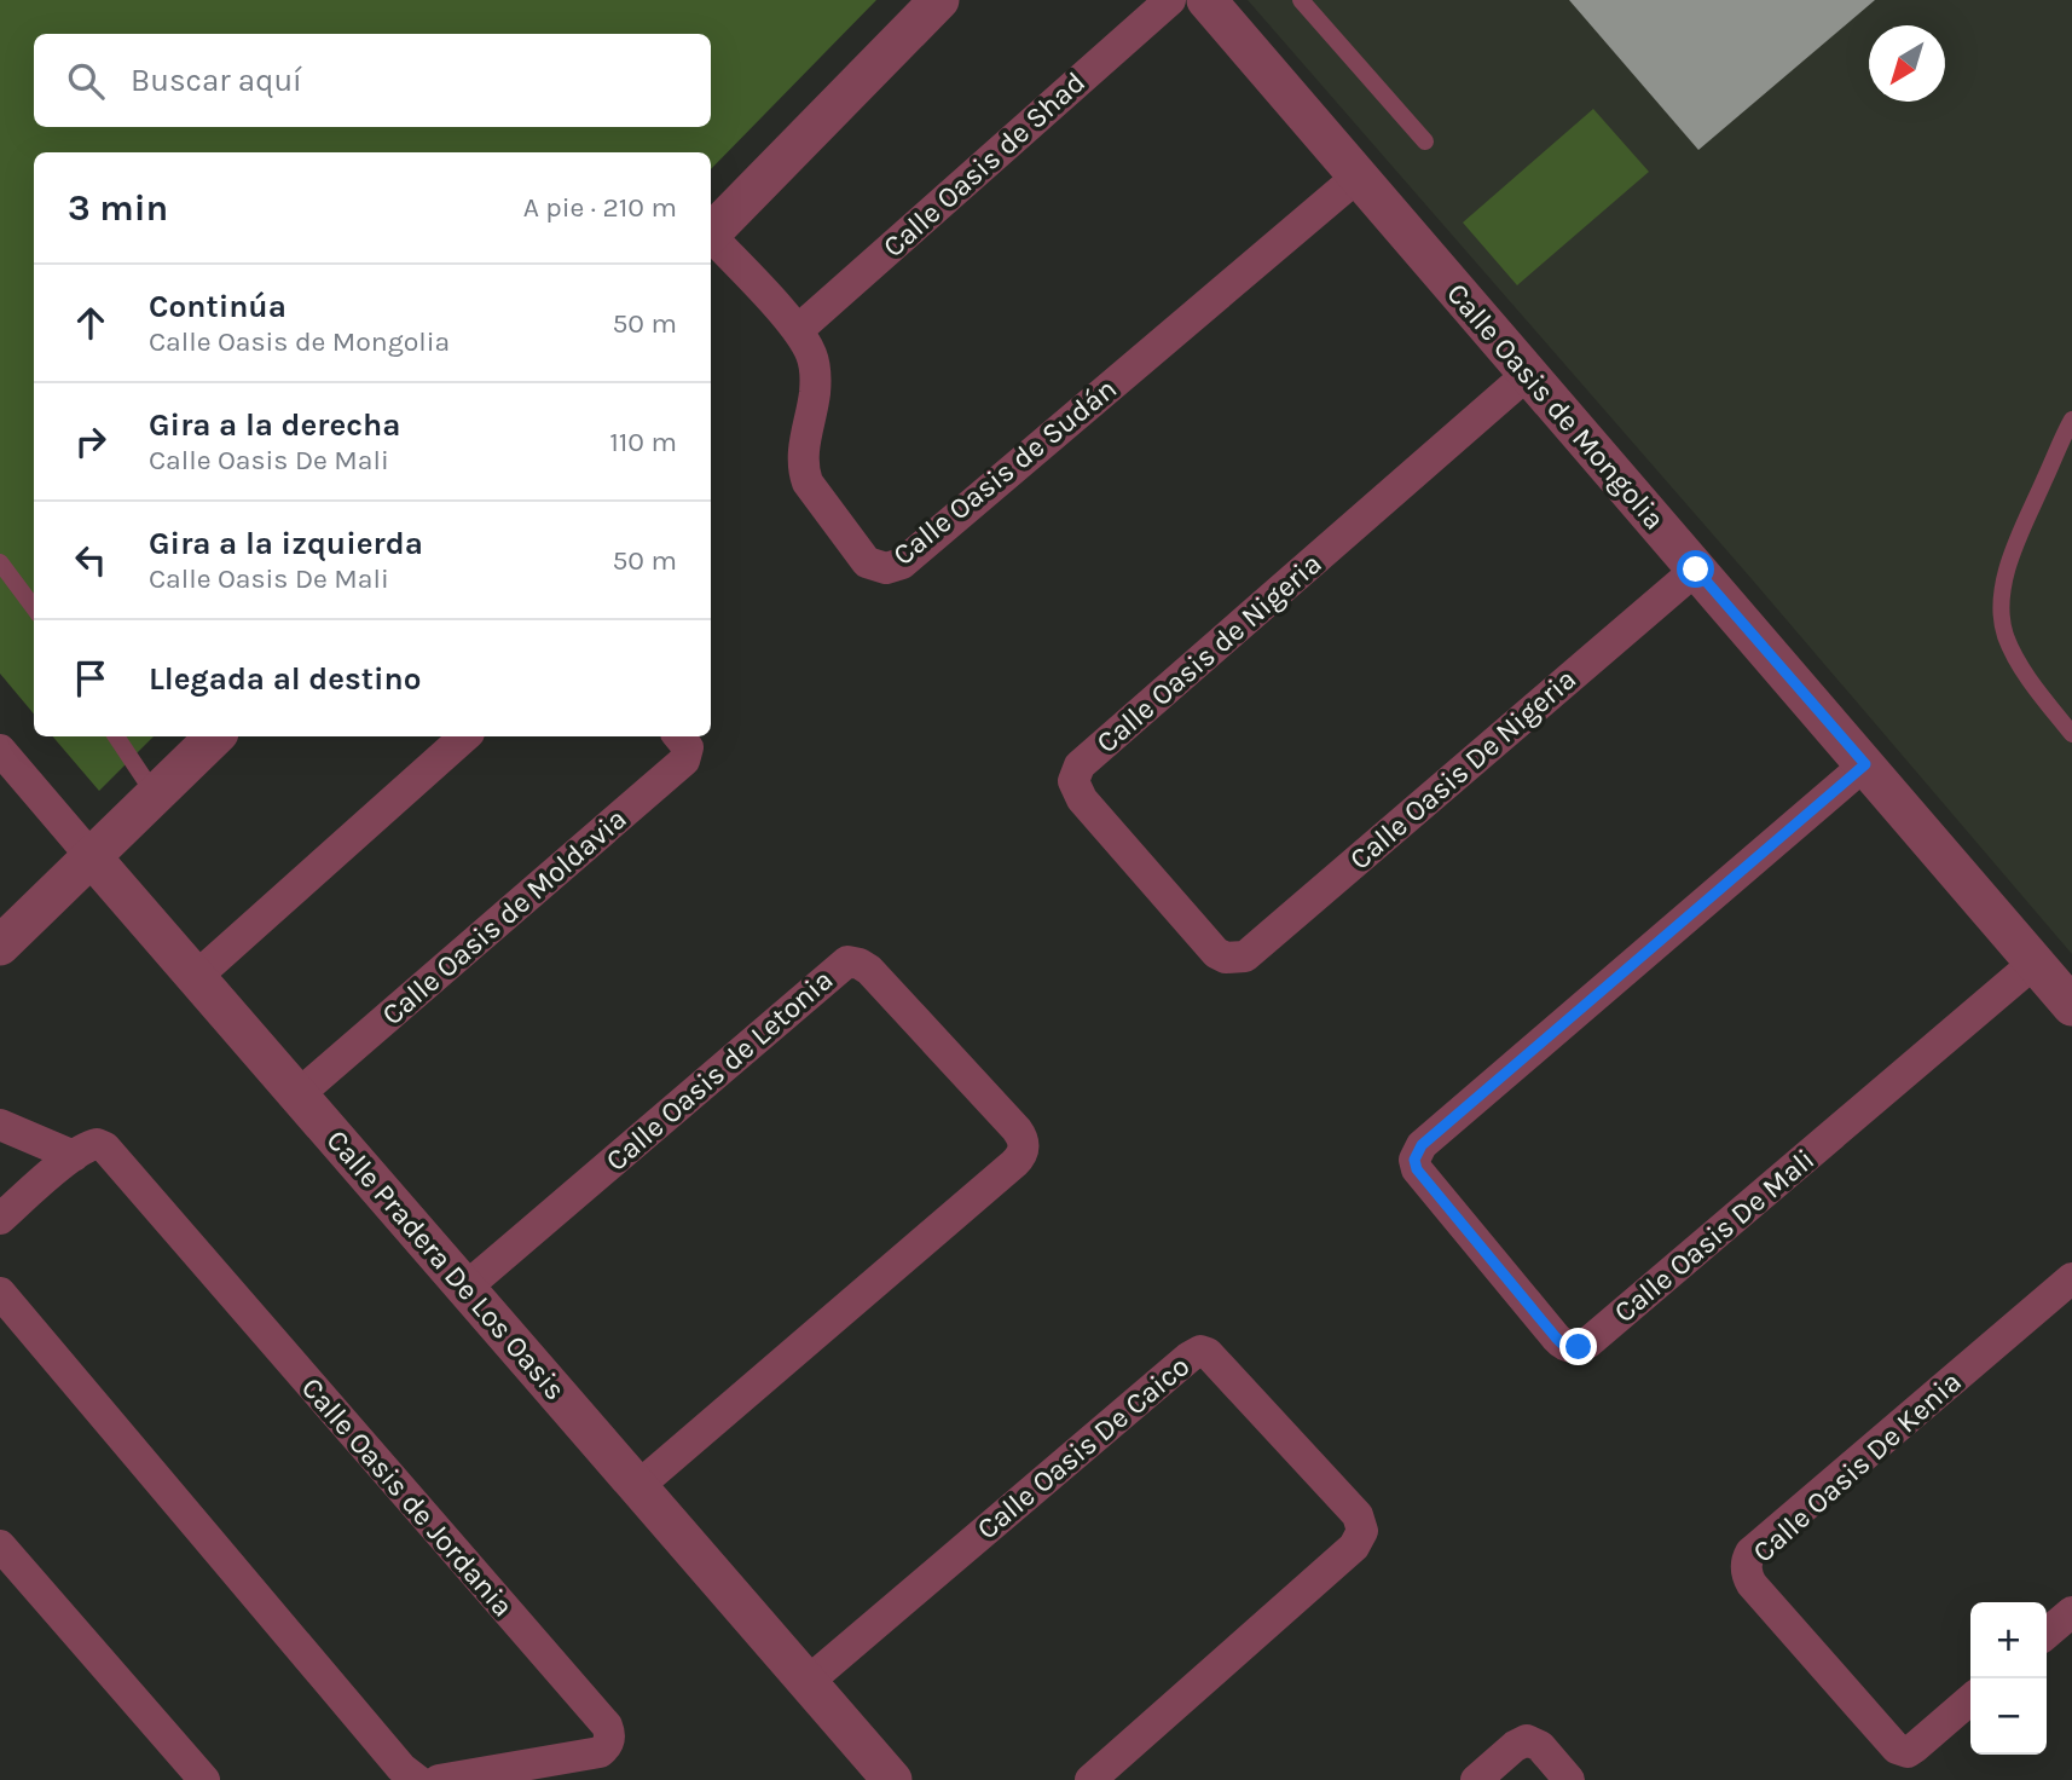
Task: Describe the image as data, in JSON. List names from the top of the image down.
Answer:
{
  "streets": {
    "street": [
      "Calle Oasis de Shad",
      "Calle Oasis de Mongolia",
      "Calle Oasis de Sudán",
      "Calle Oasis de Nigeria",
      "Calle Oasis De Nigeria",
      "Calle Oasis de Moldavia",
      "Calle Oasis de Letonia",
      "Calle Oasis De Mali",
      "Calle Pradera De Los Oasis",
      "Calle Oasis De Caico",
      "Calle Oasis De Kenia",
      "Calle Oasis de Jordania"
    ]
  },
  "crossings": [
    ["Calle Oasis de Shad", "Calle Oasis de Sudán"],
    ["Calle Oasis de Mongolia", "Calle Oasis de Sudán"],
    ["Calle Oasis de Mongolia", "Calle Oasis de Nigeria"],
    ["Calle Oasis de Mongolia", "Calle Oasis De Nigeria"],
    ["Calle Oasis de Mongolia", "Calle Oasis De Mali"],
    ["Calle Oasis de Nigeria", "Calle Oasis De Nigeria"],
    ["Calle Oasis de Moldavia", "Calle Pradera De Los Oasis"],
    ["Calle Oasis de Letonia", "Calle Pradera De Los Oasis"],
    ["Calle Pradera De Los Oasis", "Calle Oasis De Caico"]
  ],
  "north": "bottom left",
  "page": {
    "search": "Buscar aquí",
    "heading": ["3 min", "A pie · 210 m"],
    "list": [
      ["Continúa", "Calle Oasis de Mongolia", "50 m"],
      ["Gira a la derecha", "Calle Oasis De Mali", "110 m"],
      ["Gira a la izquierda", "Calle Oasis De Mali", "50 m"],
      "Llegada al destino"
    ],
    "map_buttons": ["+", "−"]
  }
}
